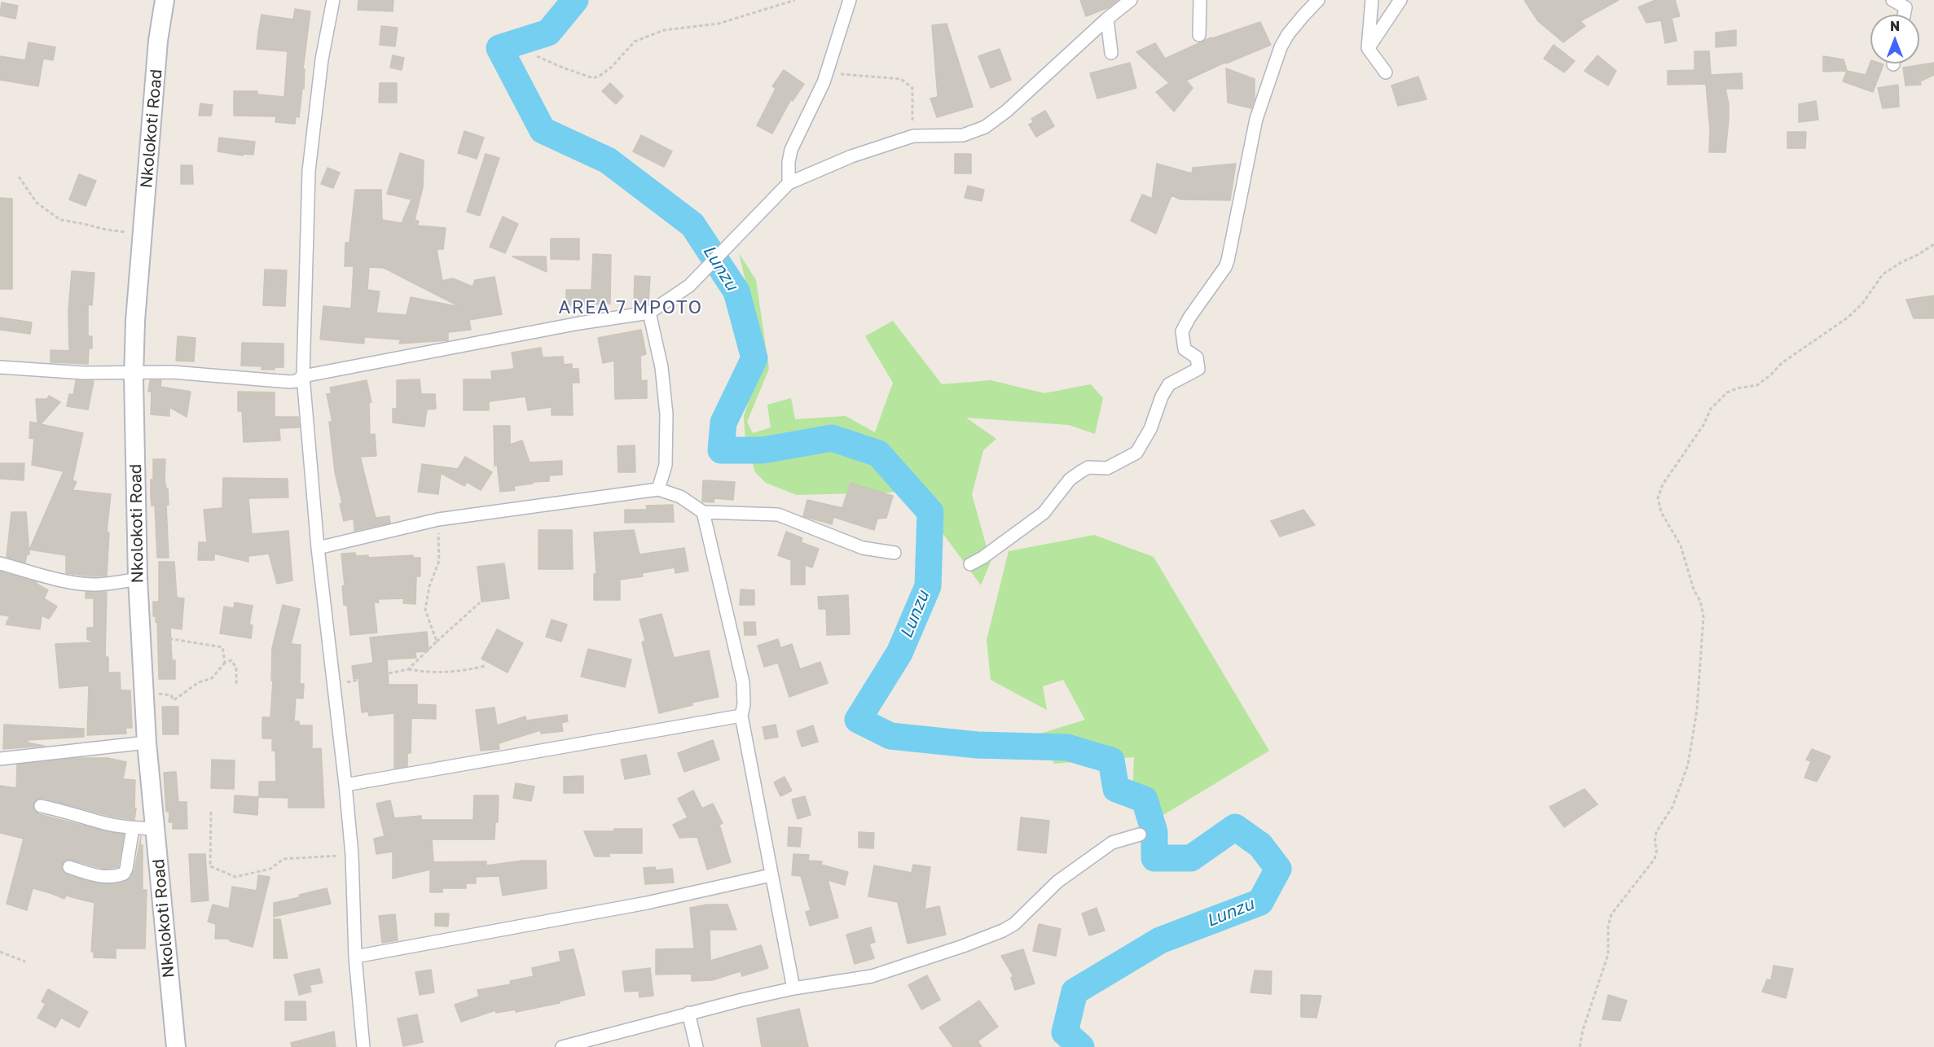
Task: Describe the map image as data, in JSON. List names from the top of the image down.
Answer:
{
  "streets": {
    "main road": ["Nkolokoti Road"]
  },
  "districts": ["AREA 7 MPOTO"],
  "water": ["Lunzu"],
  "north": "top"
}
